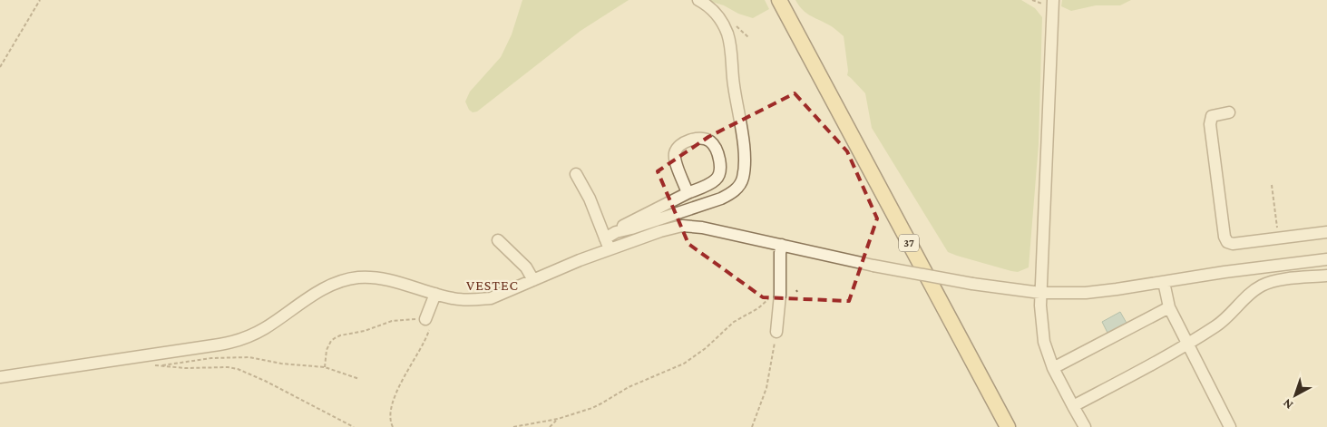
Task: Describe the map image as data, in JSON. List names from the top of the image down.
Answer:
{
  "streets": {
    "main road": ["37"]
  },
  "districts": ["VESTEC"],
  "north": "bottom left"
}
